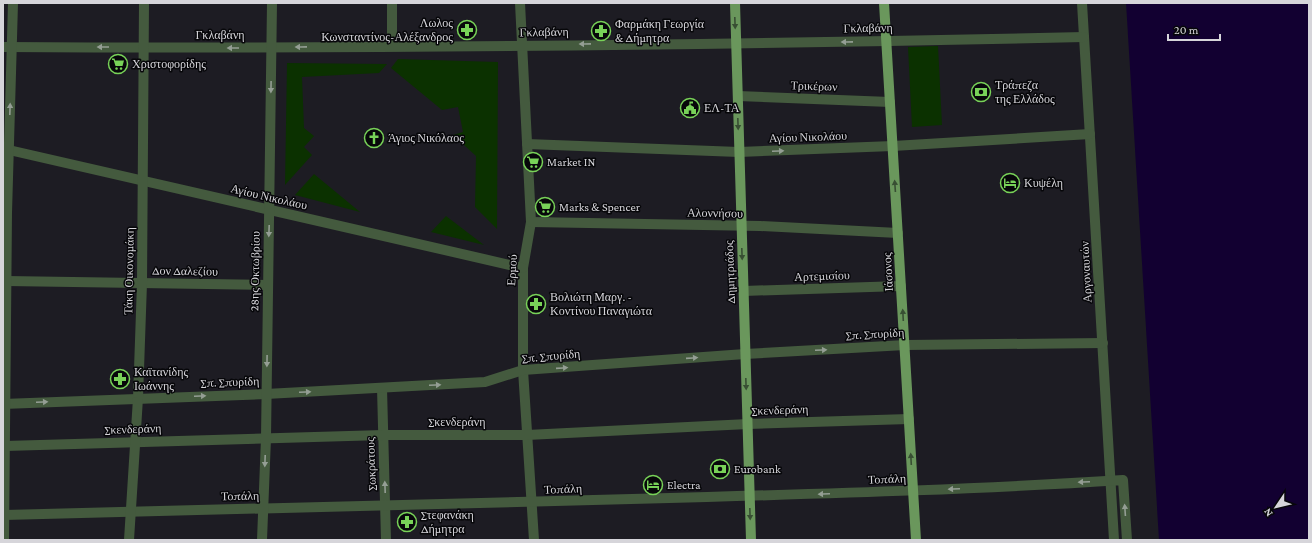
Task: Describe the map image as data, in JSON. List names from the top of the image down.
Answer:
{
  "streets": {
    "main road": ["Δημητριάδος", "Ιάσονος"],
    "street": [
      "Γκλαβάνη",
      "Τρικέρων",
      "Αγίου Νικολάου",
      "Αλοννήσου",
      "Ερμού",
      "Τάκη Οικονομάκη",
      "Δον Δαλεζίου",
      "28ης Οκτωβρίου",
      "Αργοναυτών",
      "Αρτεμισίου",
      "Σπ. Σπυρίδη",
      "Σκενδεράνη",
      "Σωκράτους",
      "Τοπάλη"
    ]
  },
  "crossings": [
    ["Γκλαβάνη", "Ερμού"],
    ["Γκλαβάνη", "Τάκη Οικονομάκη"],
    ["Γκλαβάνη", "28ης Οκτωβρίου"],
    ["Γκλαβάνη", "Δημητριάδος"],
    ["Γκλαβάνη", "Ιάσονος"],
    ["Γκλαβάνη", "Αργοναυτών"],
    ["Τρικέρων", "Δημητριάδος"],
    ["Τρικέρων", "Ιάσονος"],
    ["Αγίου Νικολάου", "Ερμού"],
    ["Αγίου Νικολάου", "Τάκη Οικονομάκη"],
    ["Αγίου Νικολάου", "28ης Οκτωβρίου"],
    ["Αγίου Νικολάου", "Δημητριάδος"],
    ["Αγίου Νικολάου", "Ιάσονος"],
    ["Αγίου Νικολάου", "Αργοναυτών"],
    ["Αλοννήσου", "Ερμού"],
    ["Αλοννήσου", "Δημητριάδος"],
    ["Αλοννήσου", "Ιάσονος"],
    ["Ερμού", "Σπ. Σπυρίδη"],
    ["Ερμού", "Σκενδεράνη"],
    ["Ερμού", "Τοπάλη"],
    ["Τάκη Οικονομάκη", "Δον Δαλεζίου"],
    ["Τάκη Οικονομάκη", "Σπ. Σπυρίδη"],
    ["Τάκη Οικονομάκη", "Σκενδεράνη"],
    ["Τάκη Οικονομάκη", "Τοπάλη"],
    ["Δον Δαλεζίου", "28ης Οκτωβρίου"],
    ["28ης Οκτωβρίου", "Σπ. Σπυρίδη"],
    ["28ης Οκτωβρίου", "Σκενδεράνη"],
    ["28ης Οκτωβρίου", "Τοπάλη"],
    ["Δημητριάδος", "Αρτεμισίου"],
    ["Δημητριάδος", "Σπ. Σπυρίδη"],
    ["Δημητριάδος", "Σκενδεράνη"],
    ["Δημητριάδος", "Τοπάλη"],
    ["Ιάσονος", "Αρτεμισίου"],
    ["Ιάσονος", "Σπ. Σπυρίδη"],
    ["Ιάσονος", "Σκενδεράνη"],
    ["Ιάσονος", "Τοπάλη"],
    ["Αργοναυτών", "Σπ. Σπυρίδη"],
    ["Αργοναυτών", "Τοπάλη"],
    ["Σπ. Σπυρίδη", "Σωκράτους"],
    ["Σκενδεράνη", "Σωκράτους"],
    ["Σωκράτους", "Τοπάλη"]
  ],
  "one_way": [
    "Γκλαβάνη",
    "28ης Οκτωβρίου",
    "Δημητριάδος",
    "Ιάσονος",
    "Σπ. Σπυρίδη",
    "Σωκράτους"
  ],
  "places": {
    "pharmacy": [
      "Λωλος Κωνσταντίνος-Αλέξανδρος",
      "Φαρμάκη Γεωργία & Δήμητρα",
      "Βολιώτη Μαργ. - Κοντίνου Παναγιώτα",
      "Καϊτανίδης Ιωάννης",
      "Στεφανάκη Δήμητρα"
    ],
    "supermarket": ["Χριστοφορίδης", "Market IN", "Marks & Spencer"],
    "bank": ["Τράπεζα της Ελλάδος", "Eurobank"],
    "public building": ["ΕΛ-ΤΑ"],
    "church": ["Άγιος Νικόλαος"],
    "hotel": ["Κυψέλη", "Electra"]
  },
  "scale_bar": "20 m",
  "north": "bottom left"
}
